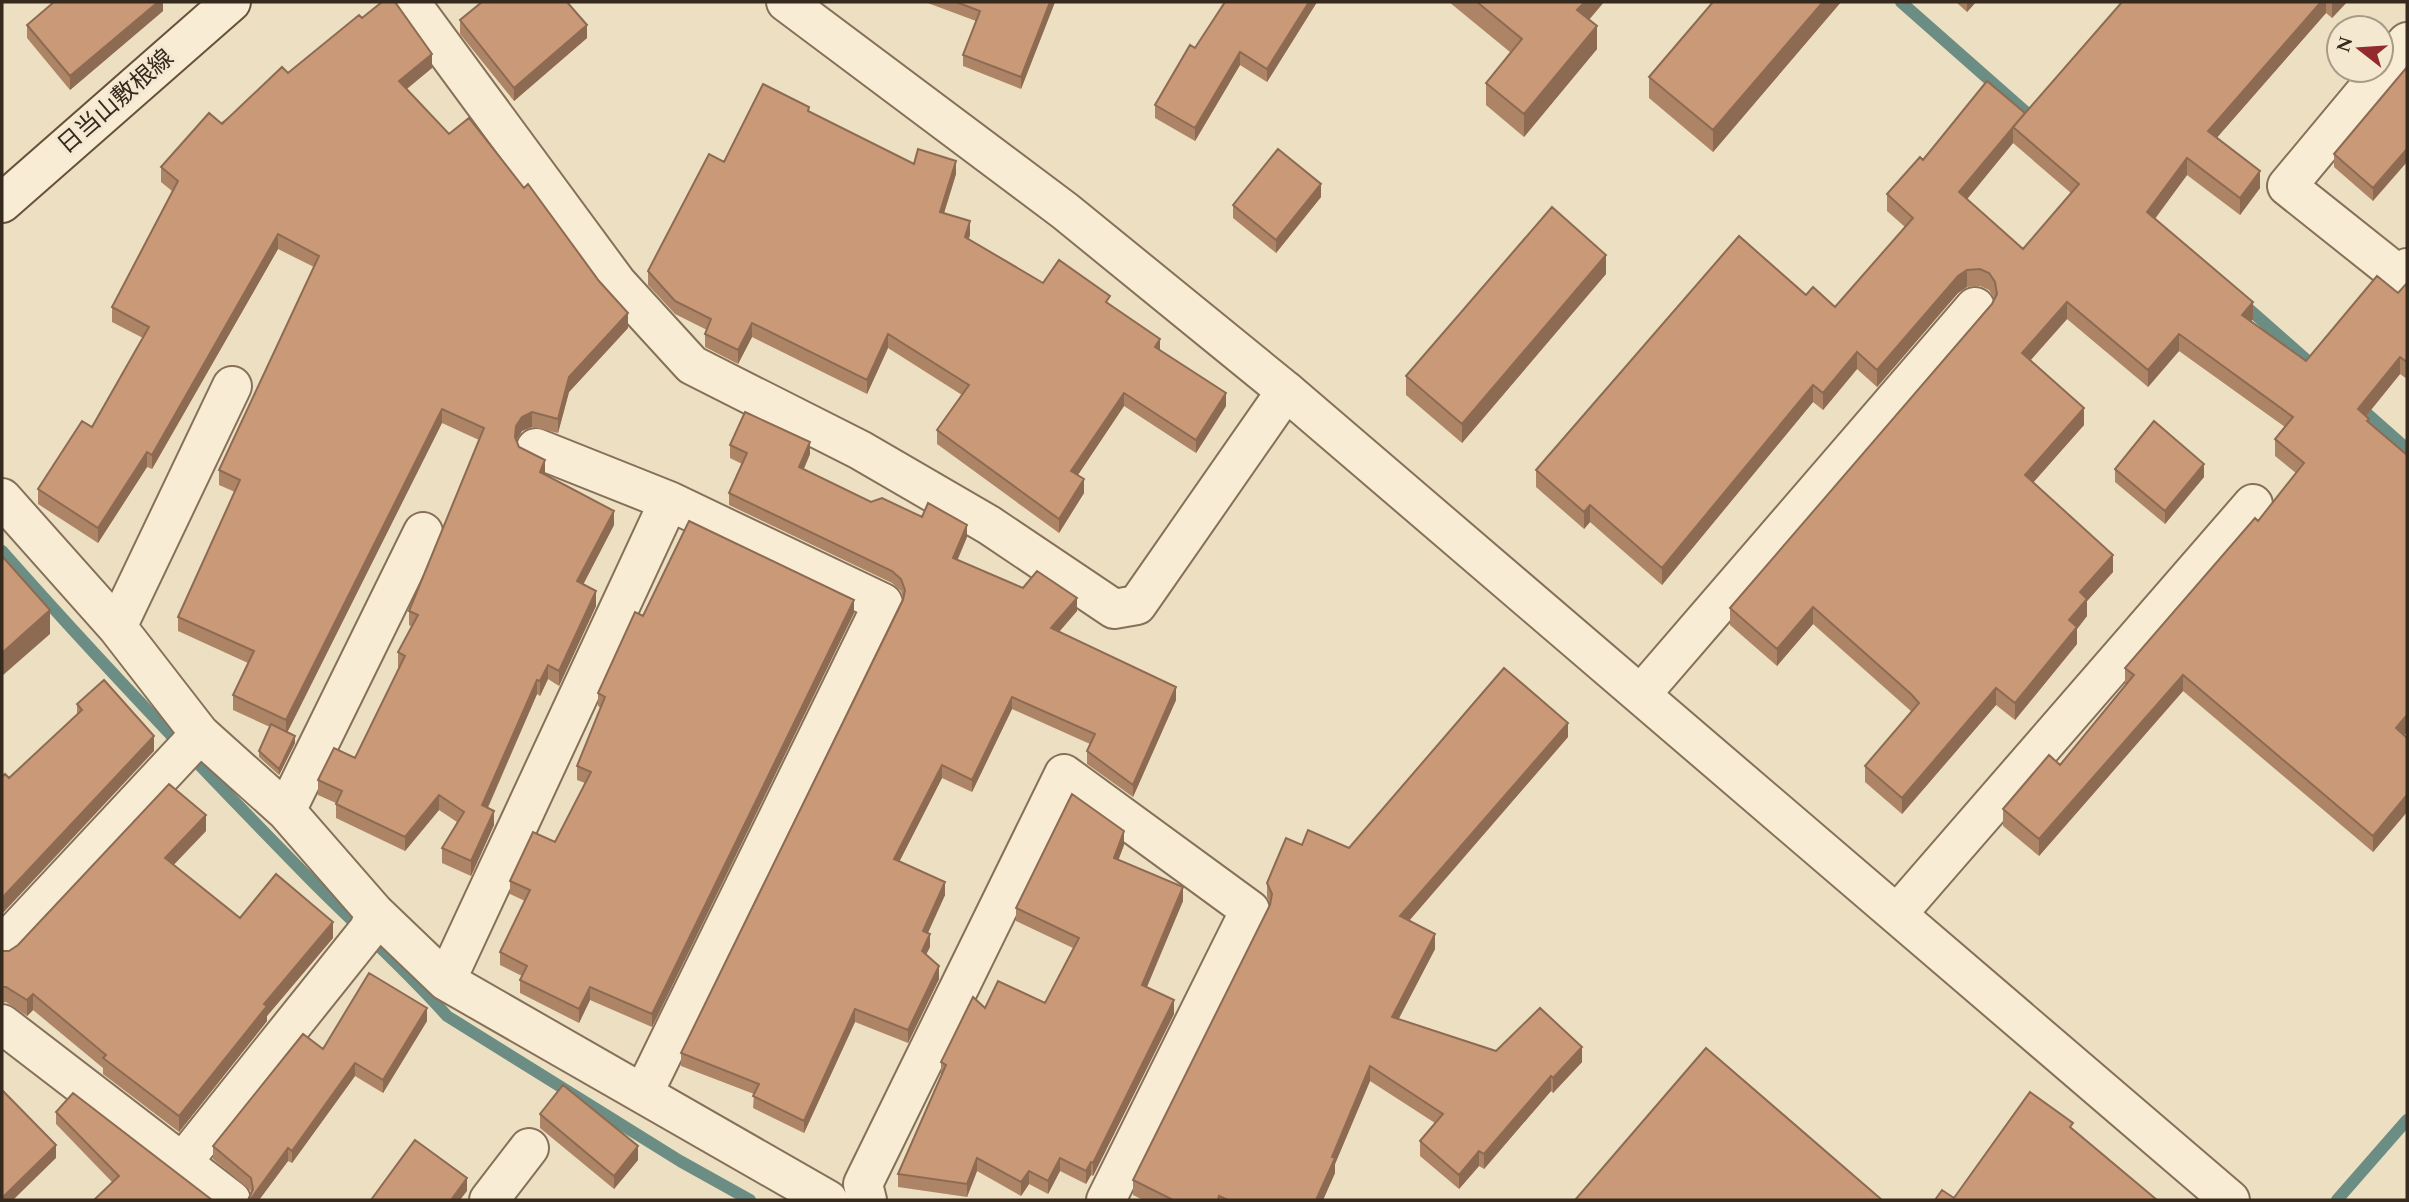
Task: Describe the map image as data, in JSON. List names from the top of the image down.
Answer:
{
  "streets": {
    "street": ["日当山敷根線"]
  },
  "north": "left"
}
